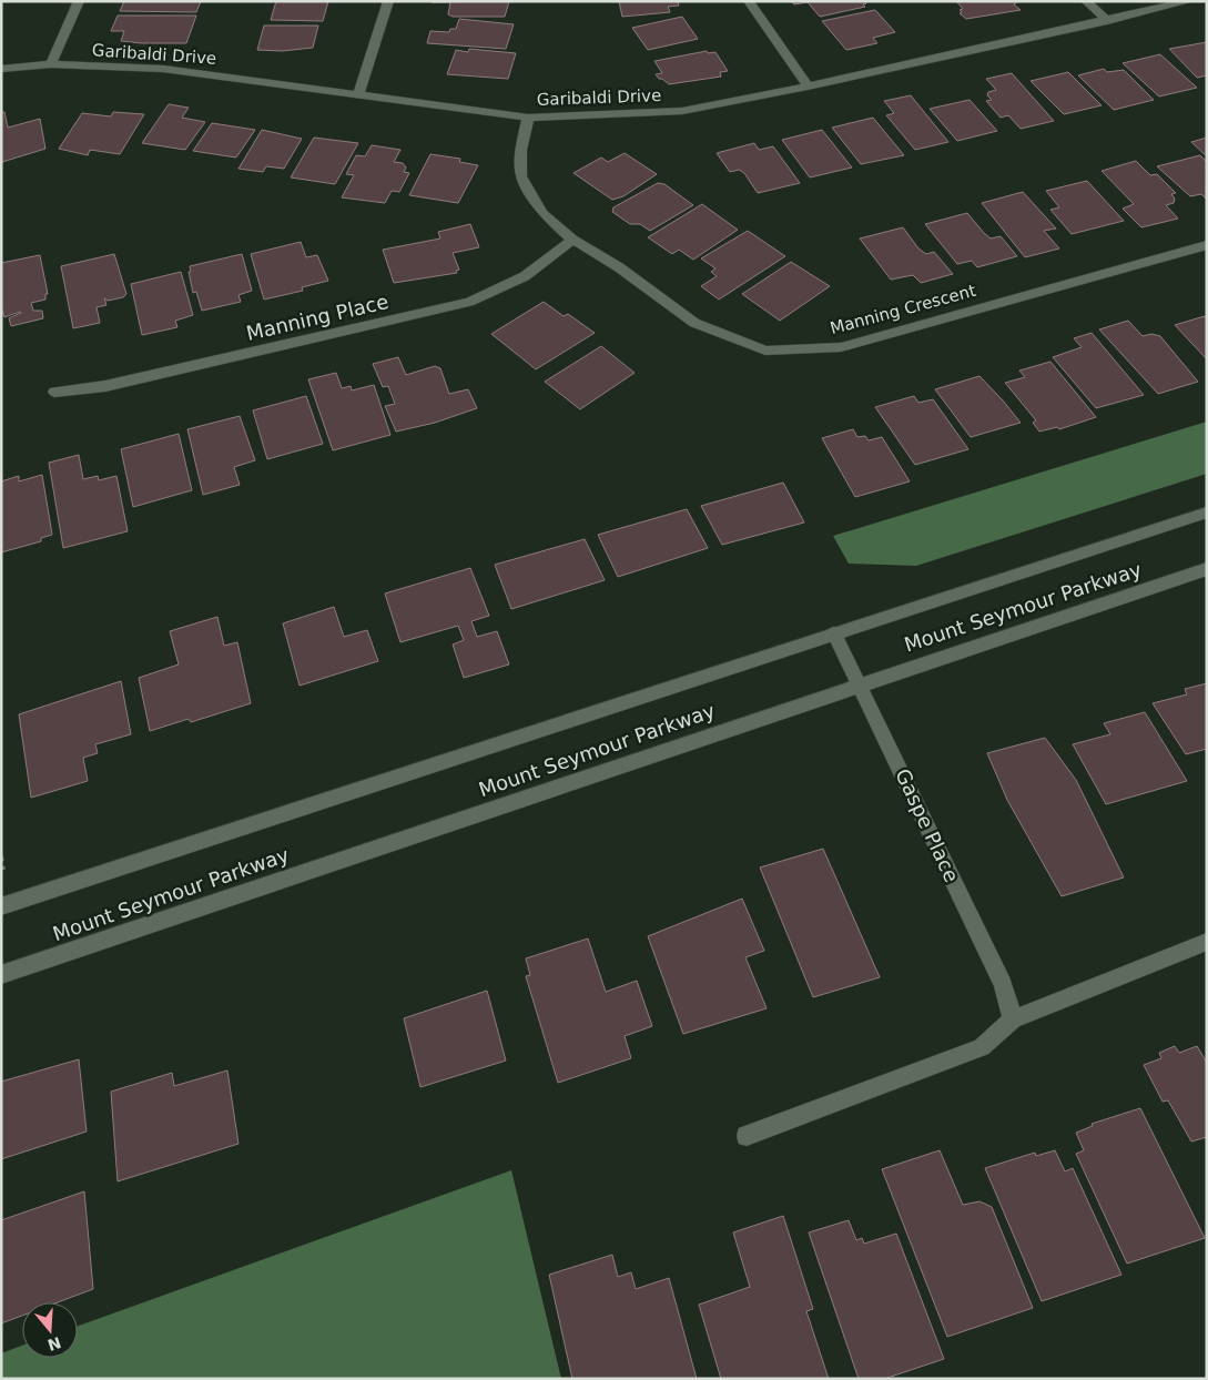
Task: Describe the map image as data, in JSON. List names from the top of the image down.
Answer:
{
  "streets": {
    "street": [
      "Garibaldi Drive",
      "Manning Crescent",
      "Manning Place",
      "Mount Seymour Parkway",
      "Gaspe Place"
    ]
  },
  "crossings": [
    ["Garibaldi Drive", "Manning Crescent"],
    ["Manning Crescent", "Manning Place"],
    ["Mount Seymour Parkway", "Gaspe Place"]
  ],
  "north": "bottom"
}
